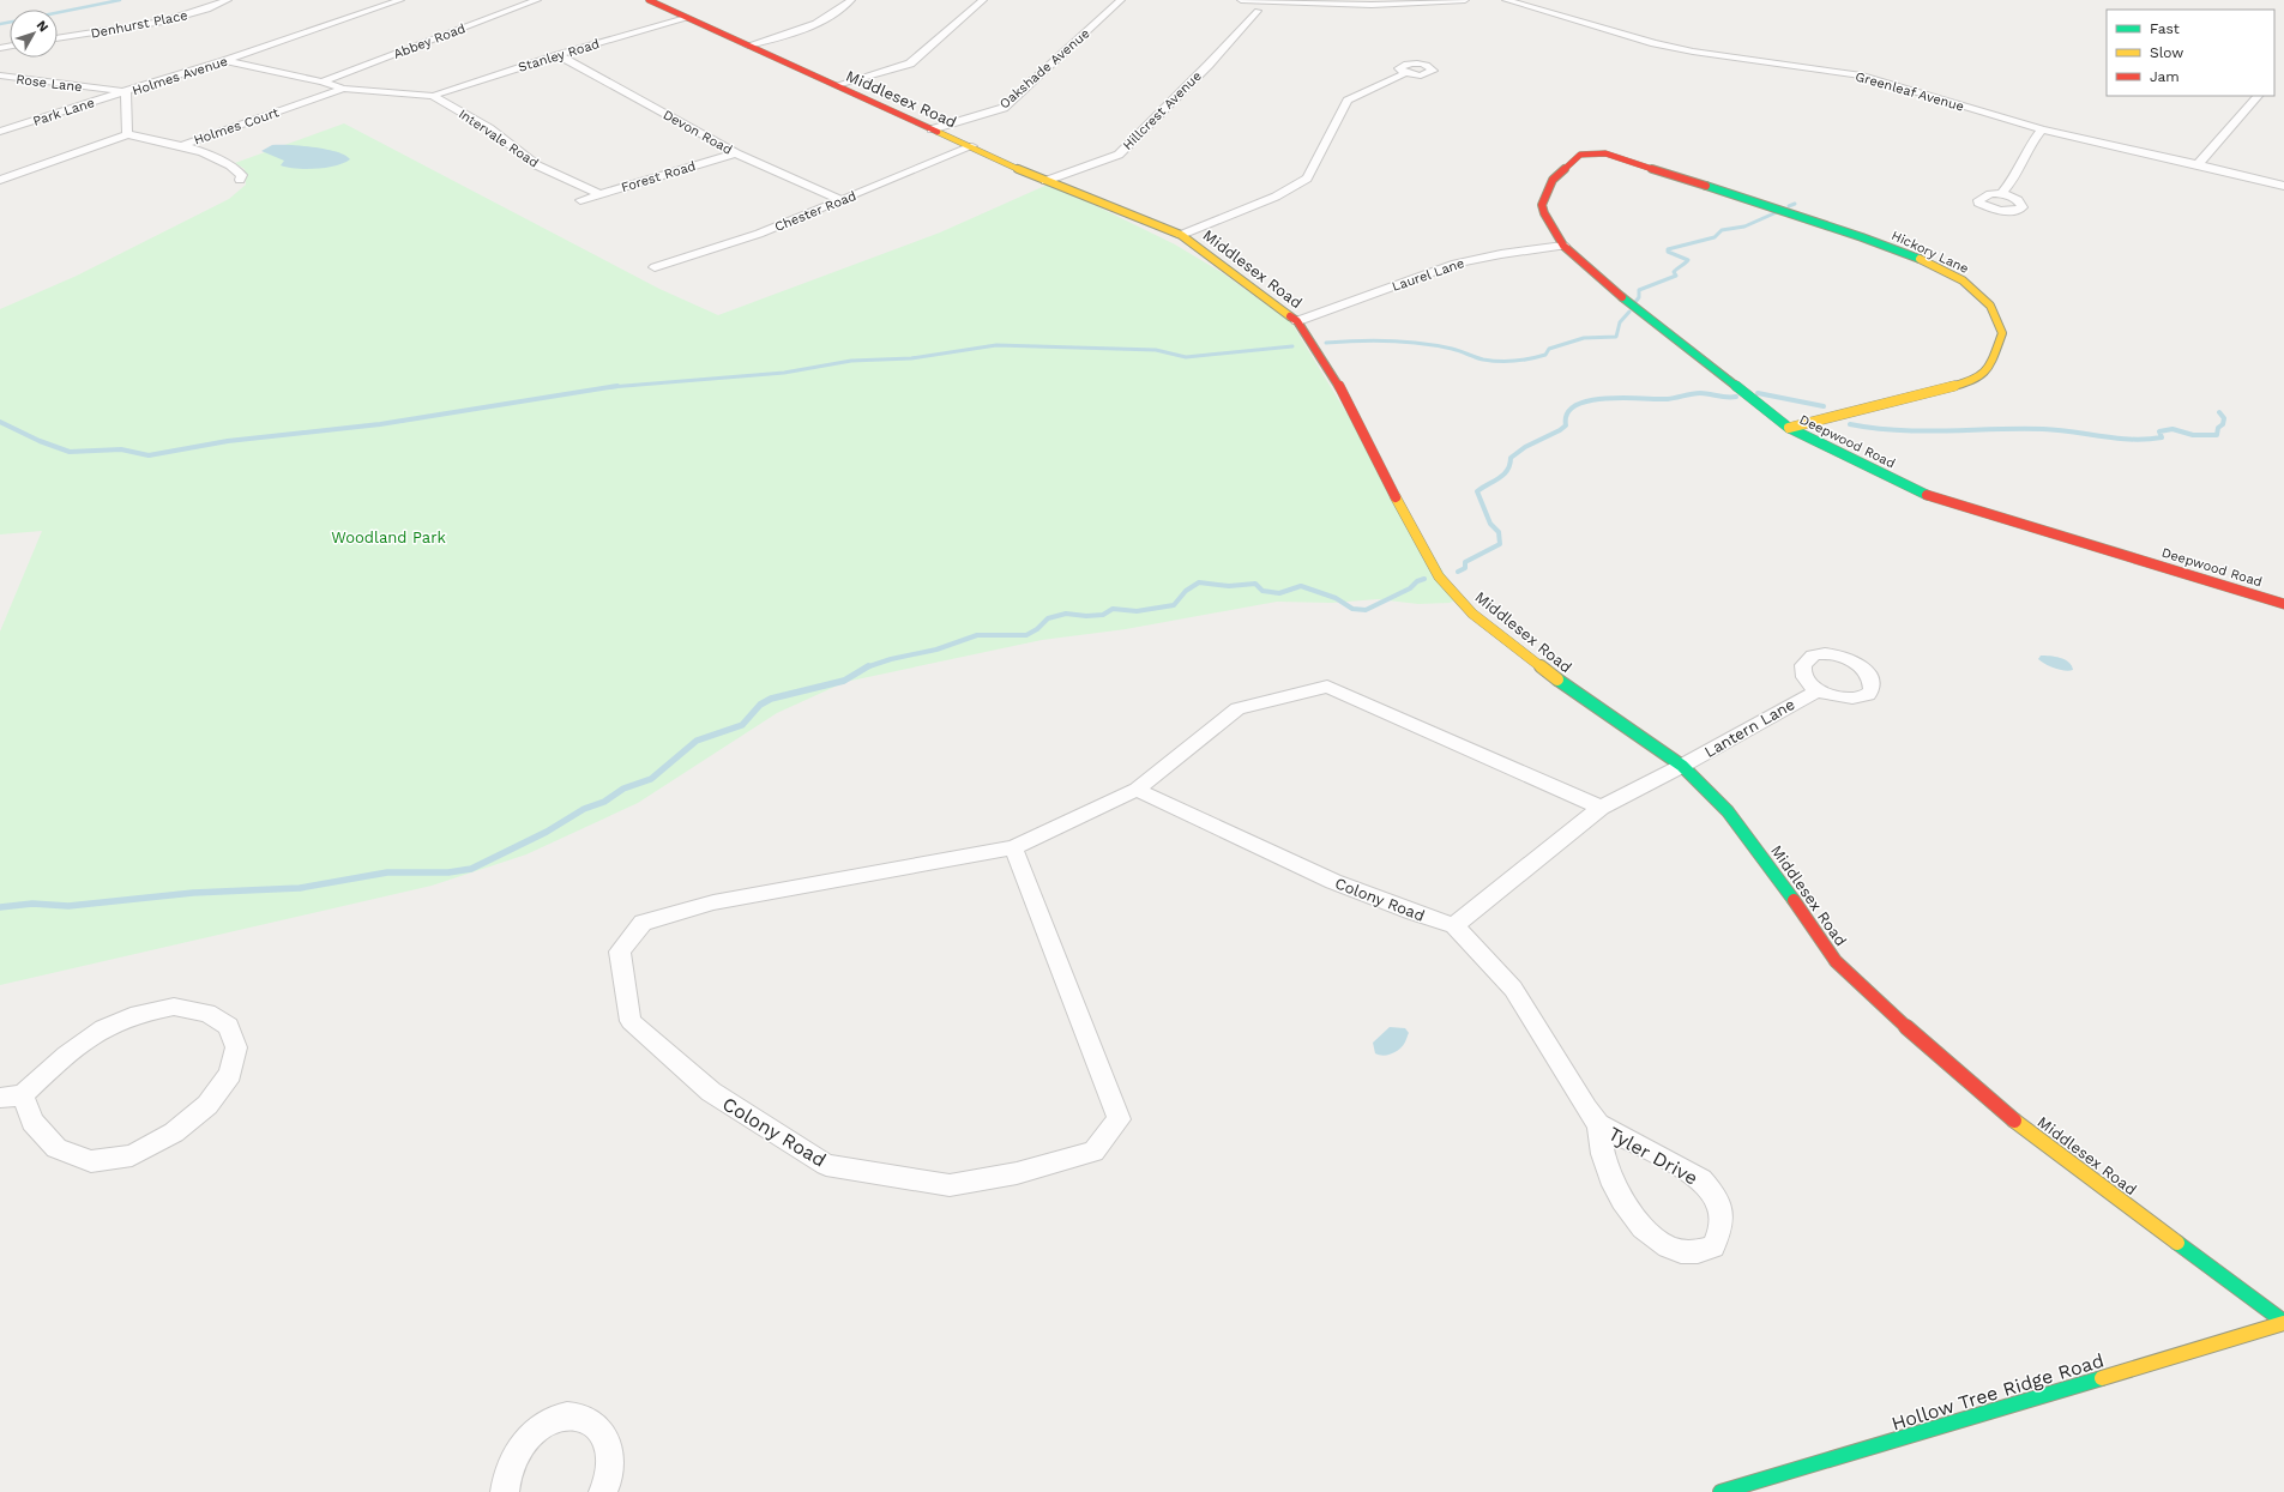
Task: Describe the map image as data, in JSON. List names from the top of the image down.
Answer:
{
  "streets": {
    "street": [
      "Denhurst Place",
      "Abbey Road",
      "Stanley Road",
      "Oakshade Avenue",
      "Holmes Avenue",
      "Rose Lane",
      "Greenleaf Avenue",
      "Middlesex Road",
      "Hillcrest Avenue",
      "Park Lane",
      "Holmes Court",
      "Devon Road",
      "Intervale Road",
      "Forest Road",
      "Chester Road",
      "Hickory Lane",
      "Laurel Lane",
      "Deepwood Road",
      "Lantern Lane",
      "Colony Road",
      "Tyler Drive",
      "Hollow Tree Ridge Road"
    ]
  },
  "crossings": [
    ["Abbey Road", "Intervale Road"],
    ["Stanley Road", "Middlesex Road"],
    ["Stanley Road", "Devon Road"],
    ["Stanley Road", "Intervale Road"],
    ["Oakshade Avenue", "Middlesex Road"],
    ["Holmes Avenue", "Rose Lane"],
    ["Holmes Avenue", "Park Lane"],
    ["Holmes Avenue", "Holmes Court"],
    ["Holmes Avenue", "Intervale Road"],
    ["Rose Lane", "Park Lane"],
    ["Middlesex Road", "Hillcrest Avenue"],
    ["Middlesex Road", "Chester Road"],
    ["Middlesex Road", "Laurel Lane"],
    ["Middlesex Road", "Lantern Lane"],
    ["Middlesex Road", "Hollow Tree Ridge Road"],
    ["Holmes Court", "Intervale Road"],
    ["Devon Road", "Forest Road"],
    ["Devon Road", "Chester Road"],
    ["Intervale Road", "Forest Road"],
    ["Hickory Lane", "Deepwood Road"],
    ["Laurel Lane", "Deepwood Road"],
    ["Colony Road", "Tyler Drive"]
  ],
  "parks": ["Woodland Park"],
  "legend": ["Fast", "Slow", "Jam"],
  "north": "top right"
}
